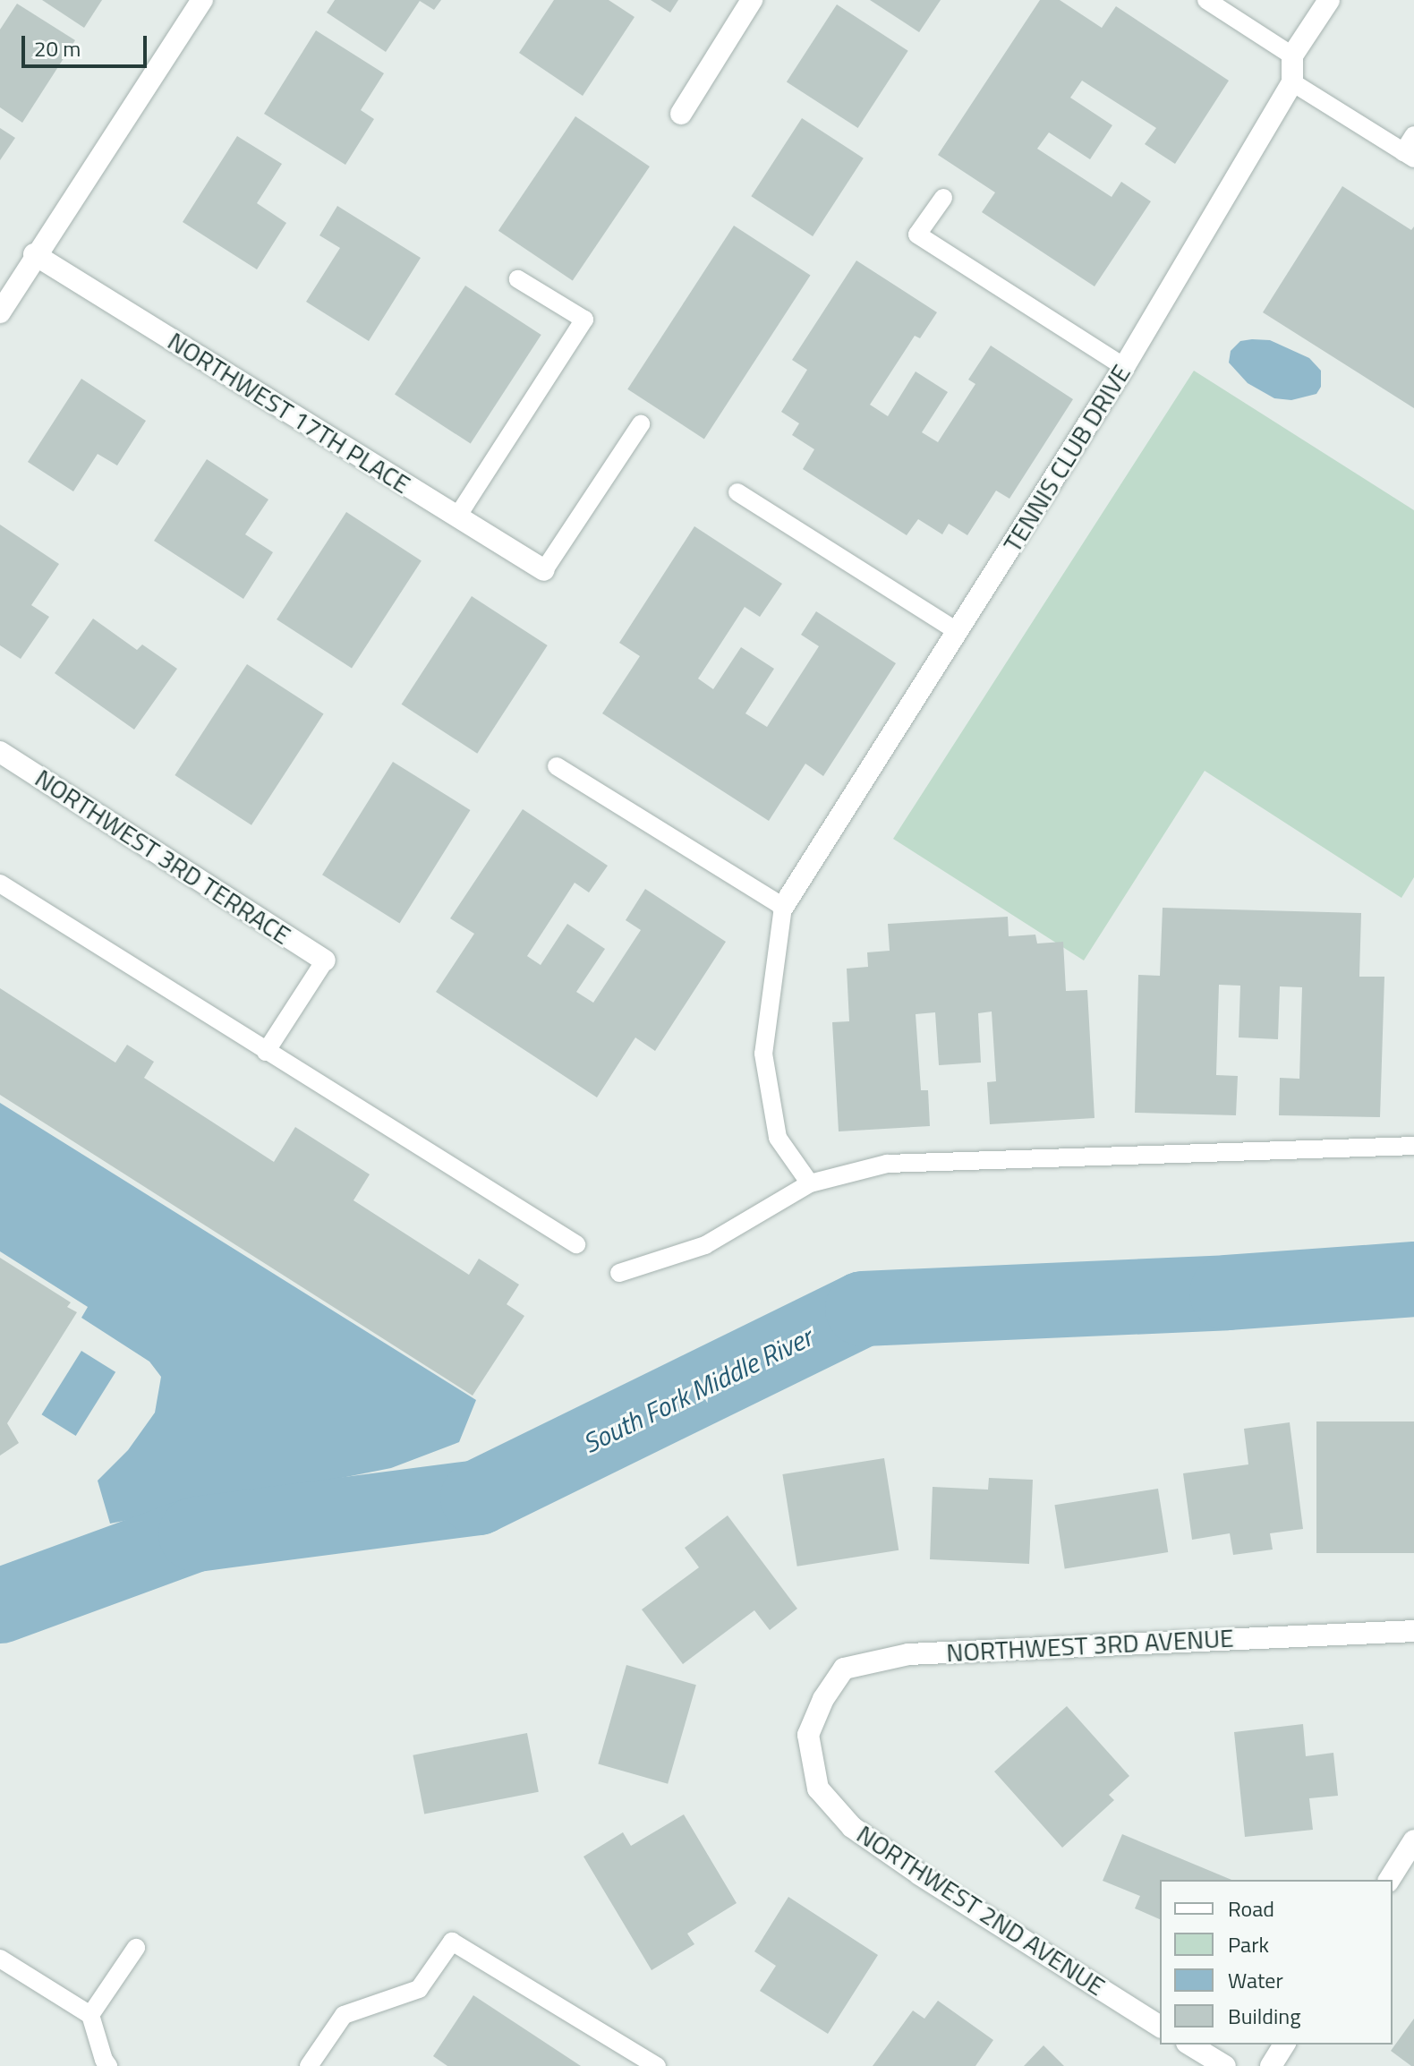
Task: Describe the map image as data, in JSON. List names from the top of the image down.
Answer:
{
  "streets": {
    "street": [
      "NORTHWEST 17TH PLACE",
      "TENNIS CLUB DRIVE",
      "NORTHWEST 3RD TERRACE",
      "NORTHWEST 3RD AVENUE",
      "NORTHWEST 2ND AVENUE"
    ]
  },
  "crossings": [
    ["NORTHWEST 3RD AVENUE", "NORTHWEST 2ND AVENUE"]
  ],
  "water": ["South Fork Middle River"],
  "legend": [
    "Road",
    "Park",
    "Water",
    "Building"
  ],
  "scale_bar": "20 m"
}
